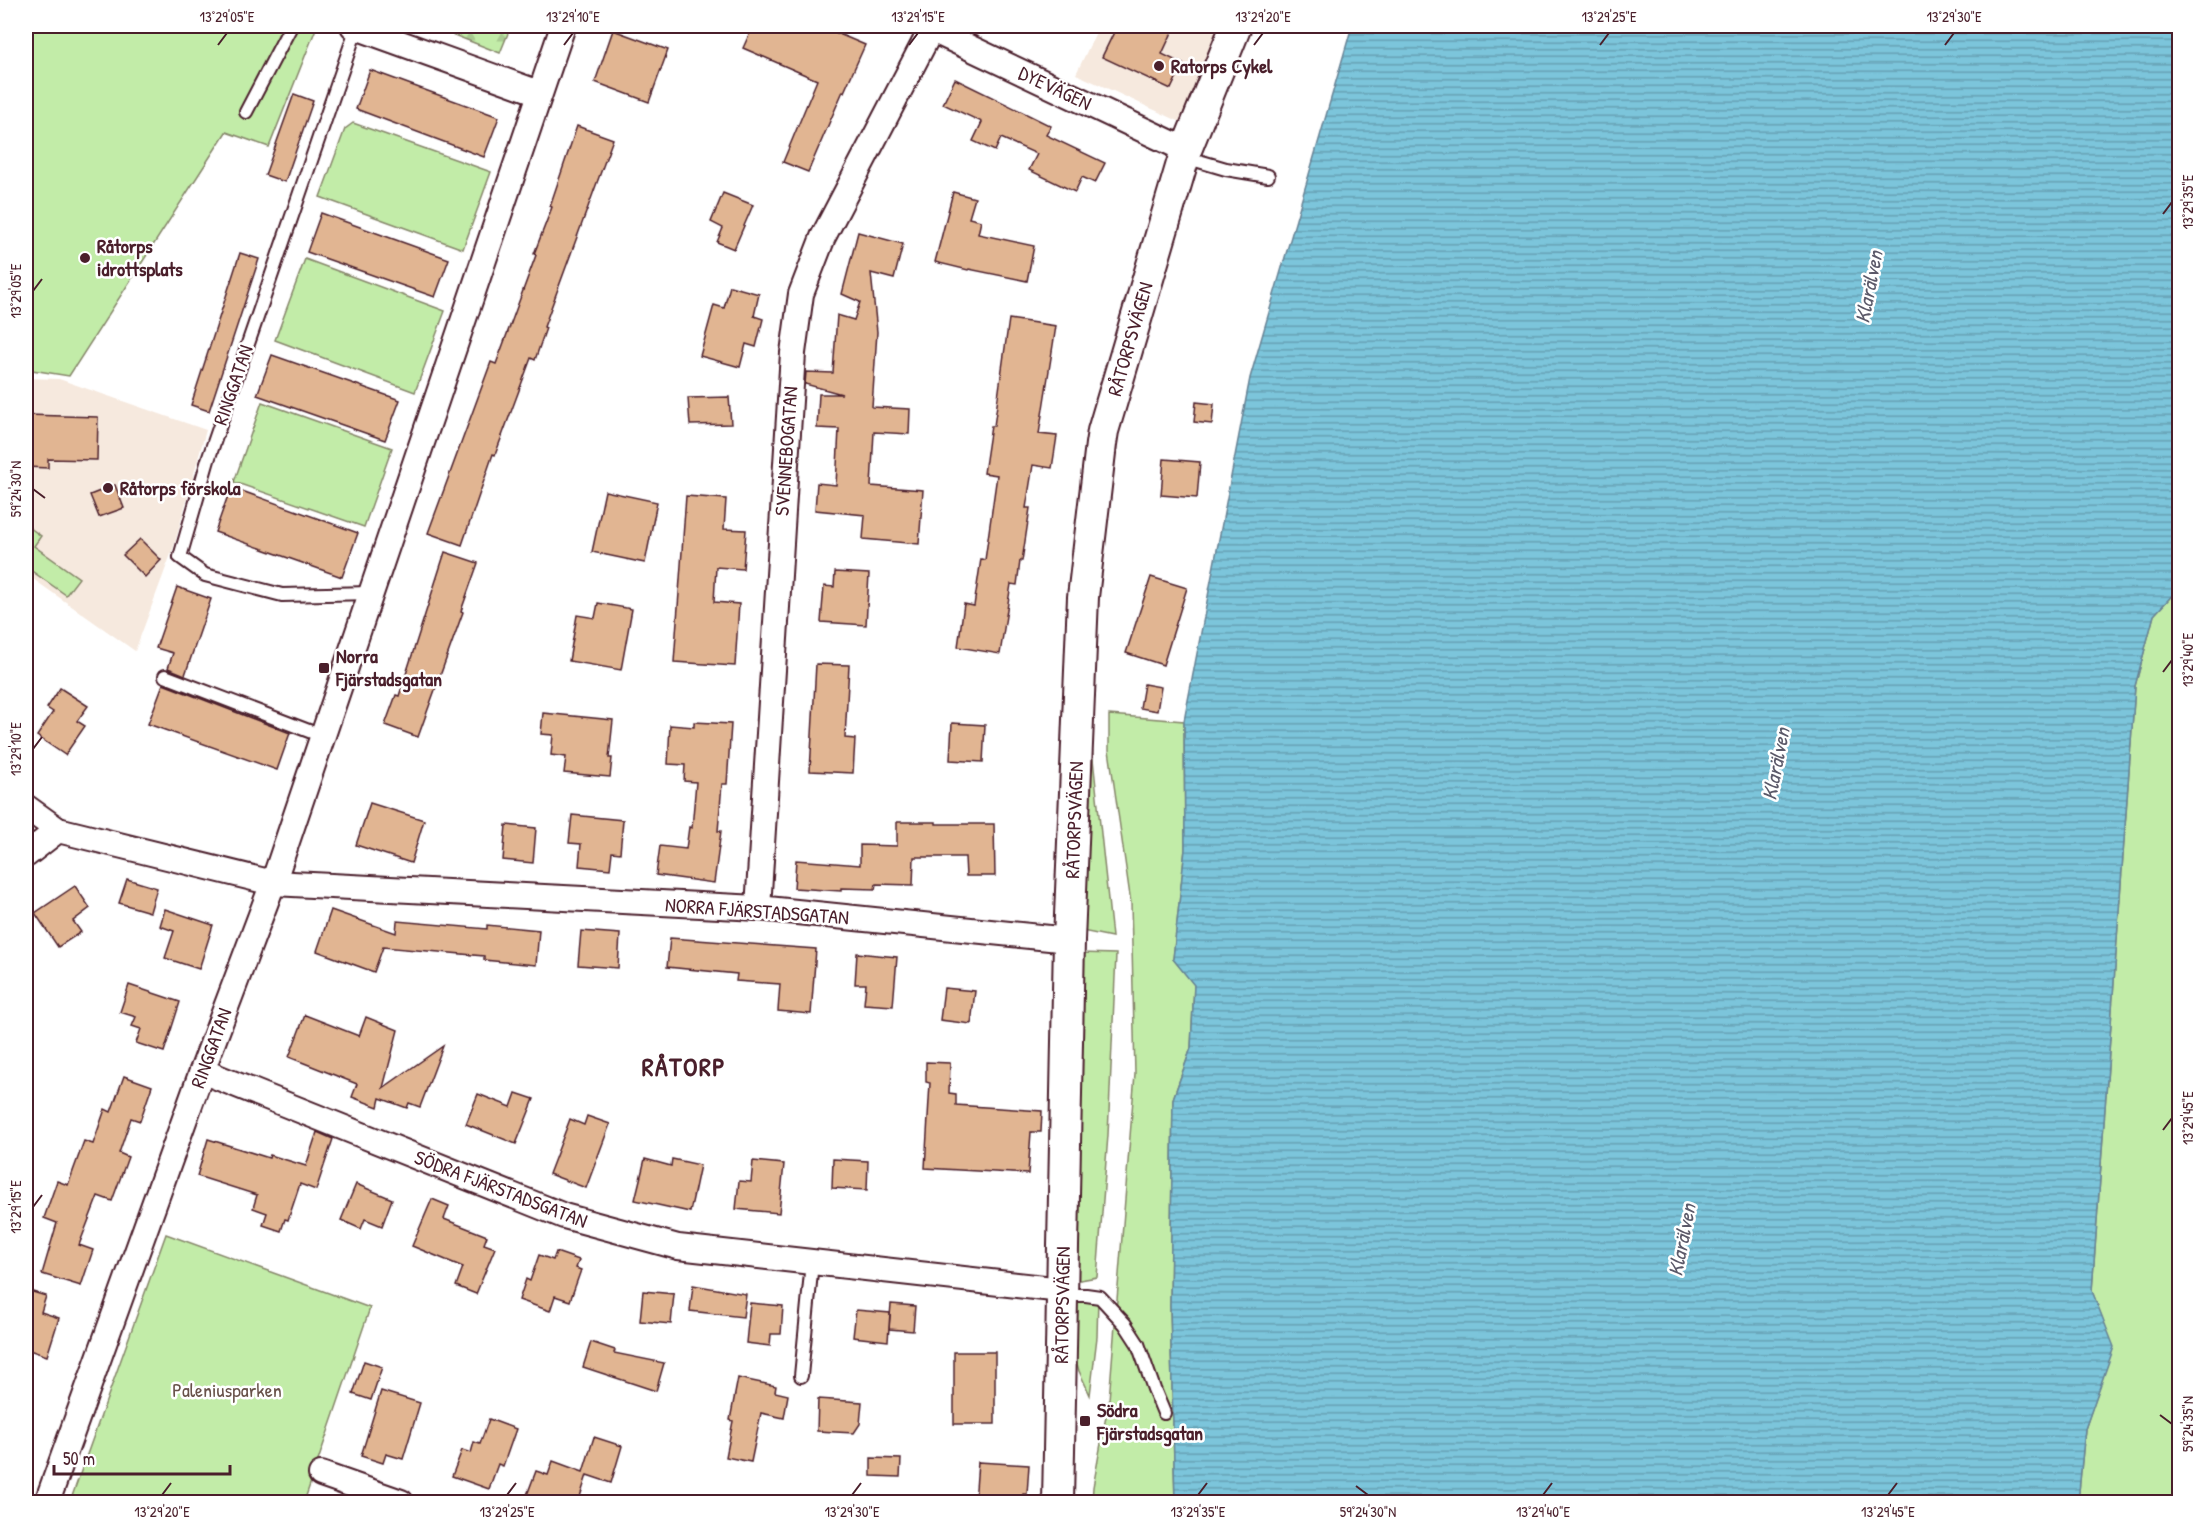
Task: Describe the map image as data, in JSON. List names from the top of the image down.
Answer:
{
  "streets": {
    "street": [
      "DYEVÄGEN",
      "RÅTORPSVÄGEN",
      "RINGGATAN",
      "SVENNEBOGATAN",
      "NORRA FJÄRSTADSGATAN",
      "SÖDRA FJÄRSTADSGATAN"
    ]
  },
  "crossings": [
    ["DYEVÄGEN", "RÅTORPSVÄGEN"],
    ["DYEVÄGEN", "SVENNEBOGATAN"],
    ["RÅTORPSVÄGEN", "NORRA FJÄRSTADSGATAN"],
    ["RÅTORPSVÄGEN", "SÖDRA FJÄRSTADSGATAN"],
    ["RINGGATAN", "NORRA FJÄRSTADSGATAN"],
    ["RINGGATAN", "SÖDRA FJÄRSTADSGATAN"],
    ["SVENNEBOGATAN", "NORRA FJÄRSTADSGATAN"]
  ],
  "districts": ["RÅTORP"],
  "water": ["Klarälven"],
  "parks": ["Paleniusparken"],
  "places": {
    "other": ["Ratorps Cykel", "Råtorps idrottsplats", "Råtorps förskola"],
    "transit": ["Norra Fjärstadsgatan", "Södra Fjärstadsgatan"]
  },
  "scale_bar": "50 m",
  "coordinates": [
    "13°29'05\"E",
    "13°29'10\"E",
    "13°29'15\"E",
    "13°29'20\"E",
    "13°29'25\"E",
    "13°29'30\"E",
    "13°29'35\"E",
    "59°24'30\"N",
    "13°29'40\"E",
    "13°29'45\"E",
    "59°24'35\"N"
  ]
}
